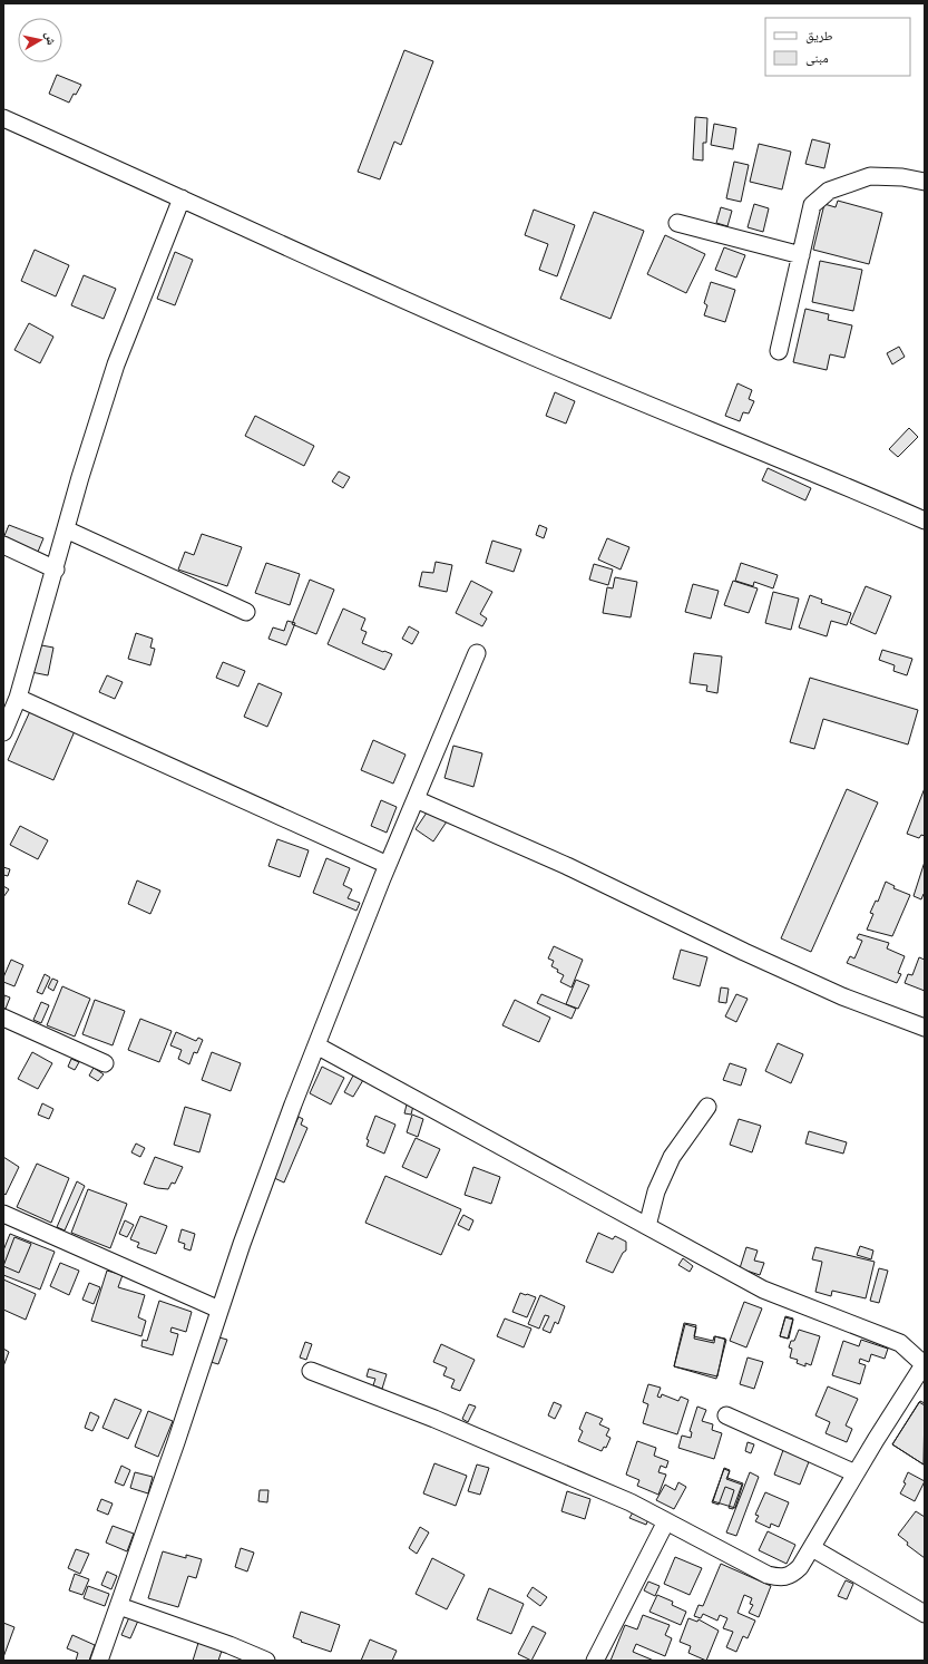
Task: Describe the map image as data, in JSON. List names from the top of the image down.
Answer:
{
  "legend": ["طريق", "مبنى"],
  "north": "right"
}
